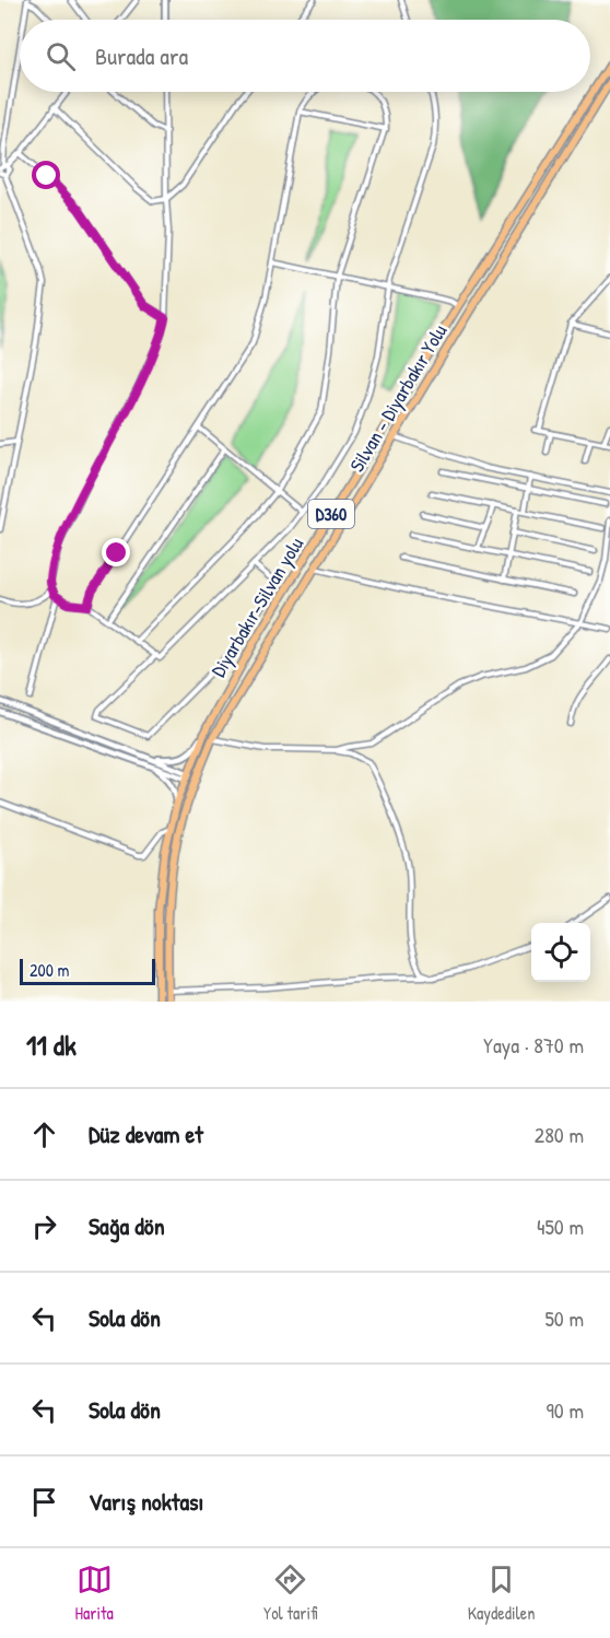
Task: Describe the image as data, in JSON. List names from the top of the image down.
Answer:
{
  "streets": {
    "highway": ["Silvan - Diyarbakır Yolu", "D360", "Diyarbakır-Silvan yolu"]
  },
  "scale_bar": "200 m",
  "page": {
    "search": "Burada ara",
    "scale": "200 m",
    "heading": ["11 dk", "Yaya · 870 m"],
    "list": [
      ["Düz devam et", "280 m"],
      ["Sağa dön", "450 m"],
      ["Sola dön", "50 m"],
      ["Sola dön", "90 m"],
      "Varış noktası"
    ],
    "nav": ["Harita", "Yol tarifi", "Kaydedilen"]
  }
}
